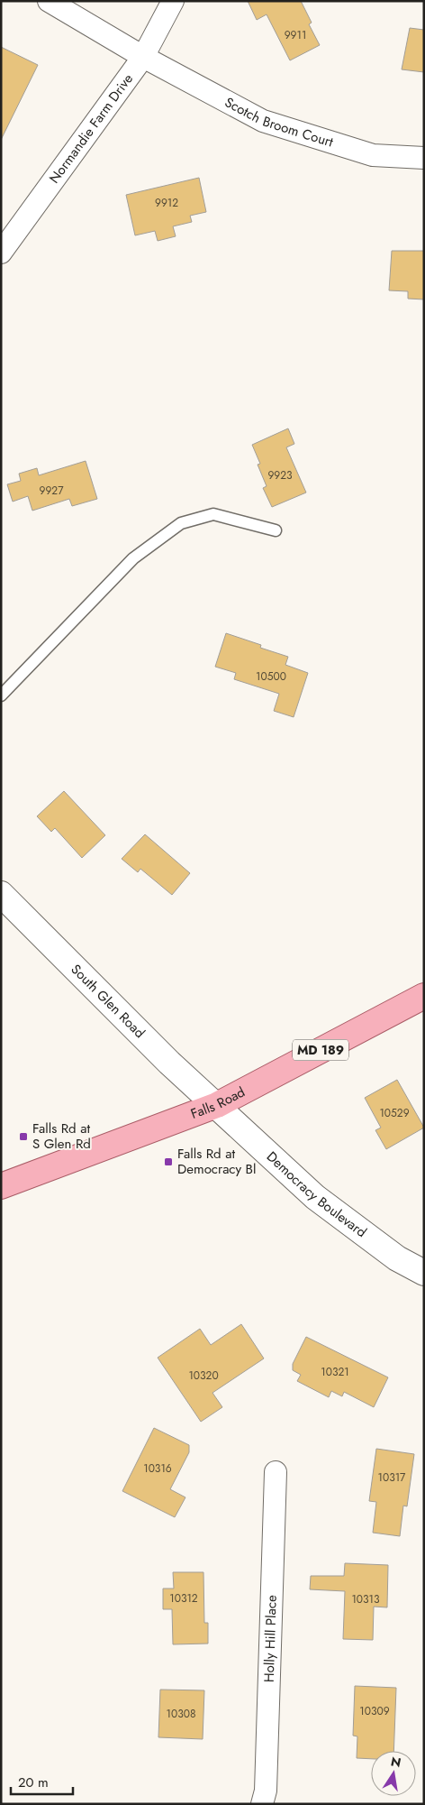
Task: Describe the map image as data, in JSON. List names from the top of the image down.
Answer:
{
  "streets": {
    "main road": [
      "South Glen Road",
      "MD 189",
      "Falls Road",
      "Democracy Boulevard"
    ],
    "street": ["Scotch Broom Court", "Normandie Farm Drive", "Holly Hill Place"]
  },
  "crossings": [
    ["Scotch Broom Court", "Normandie Farm Drive"],
    ["South Glen Road", "Falls Road"],
    ["South Glen Road", "Democracy Boulevard"],
    ["Falls Road", "Democracy Boulevard"]
  ],
  "places": {
    "transit": ["Falls Rd at S Glen Rd", "Falls Rd at Democracy Bl"]
  },
  "house_numbers": [
    "9911",
    "9912",
    "9923",
    "9927",
    "10500",
    "10529",
    "10321",
    "10320",
    "10316",
    "10317",
    "10312",
    "10313",
    "10309",
    "10308"
  ],
  "scale_bar": "20 m",
  "north": "top"
}
